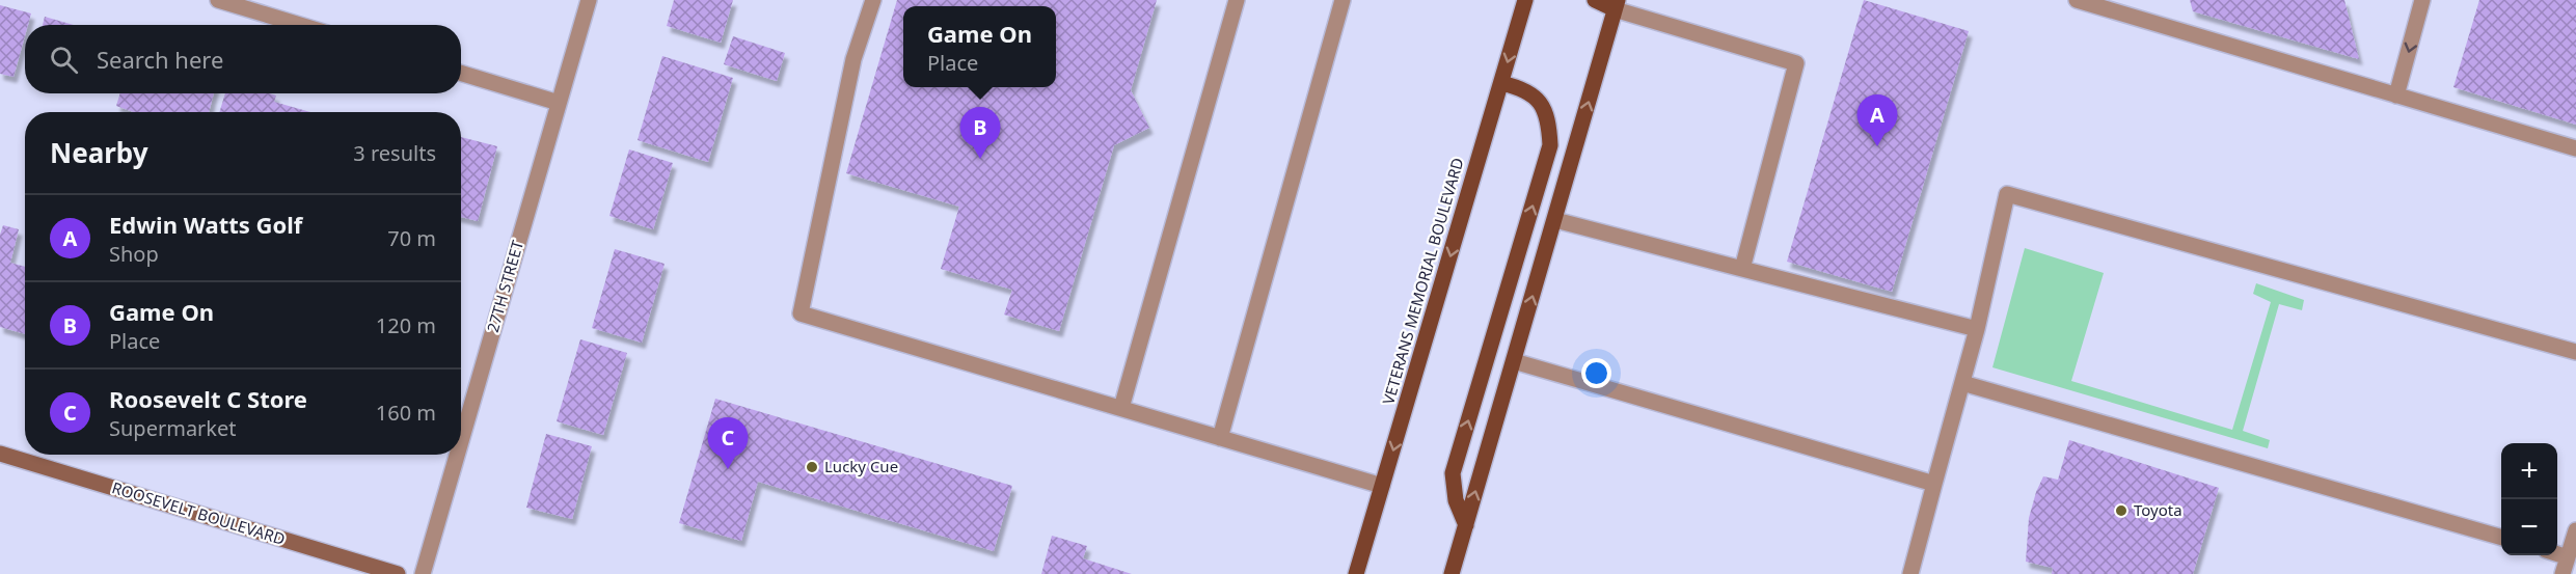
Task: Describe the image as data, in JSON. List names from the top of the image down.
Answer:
{
  "streets": {
    "main road": ["VETERANS MEMORIAL BOULEVARD"],
    "street": ["27TH STREET", "ROOSEVELT BOULEVARD"]
  },
  "places": ["Lucky Cue", "Toyota"],
  "page": {
    "popup": ["Game On", "Place"],
    "search": "Search here",
    "pins": ["A", "B", "C"],
    "heading": ["Nearby", "3 results"],
    "list": [
      {
        "mark": "A",
        "name": "Edwin Watts Golf",
        "note": "Shop",
        "value": "70 m"
      },
      {
        "mark": "B",
        "name": "Game On",
        "note": "Place",
        "value": "120 m"
      },
      {
        "mark": "C",
        "name": "Roosevelt C Store",
        "note": "Supermarket",
        "value": "160 m"
      }
    ],
    "map_buttons": ["+", "−"]
  }
}
